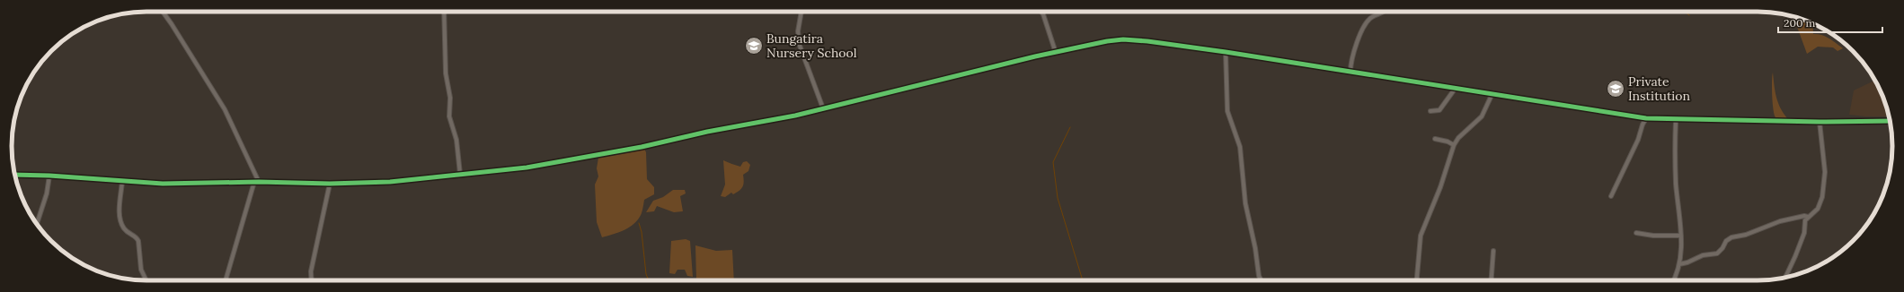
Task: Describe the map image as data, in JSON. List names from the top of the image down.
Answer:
{
  "places": {
    "school or university": ["Bungatira Nursery School", "Private Institution"]
  },
  "scale_bar": "200 m"
}
